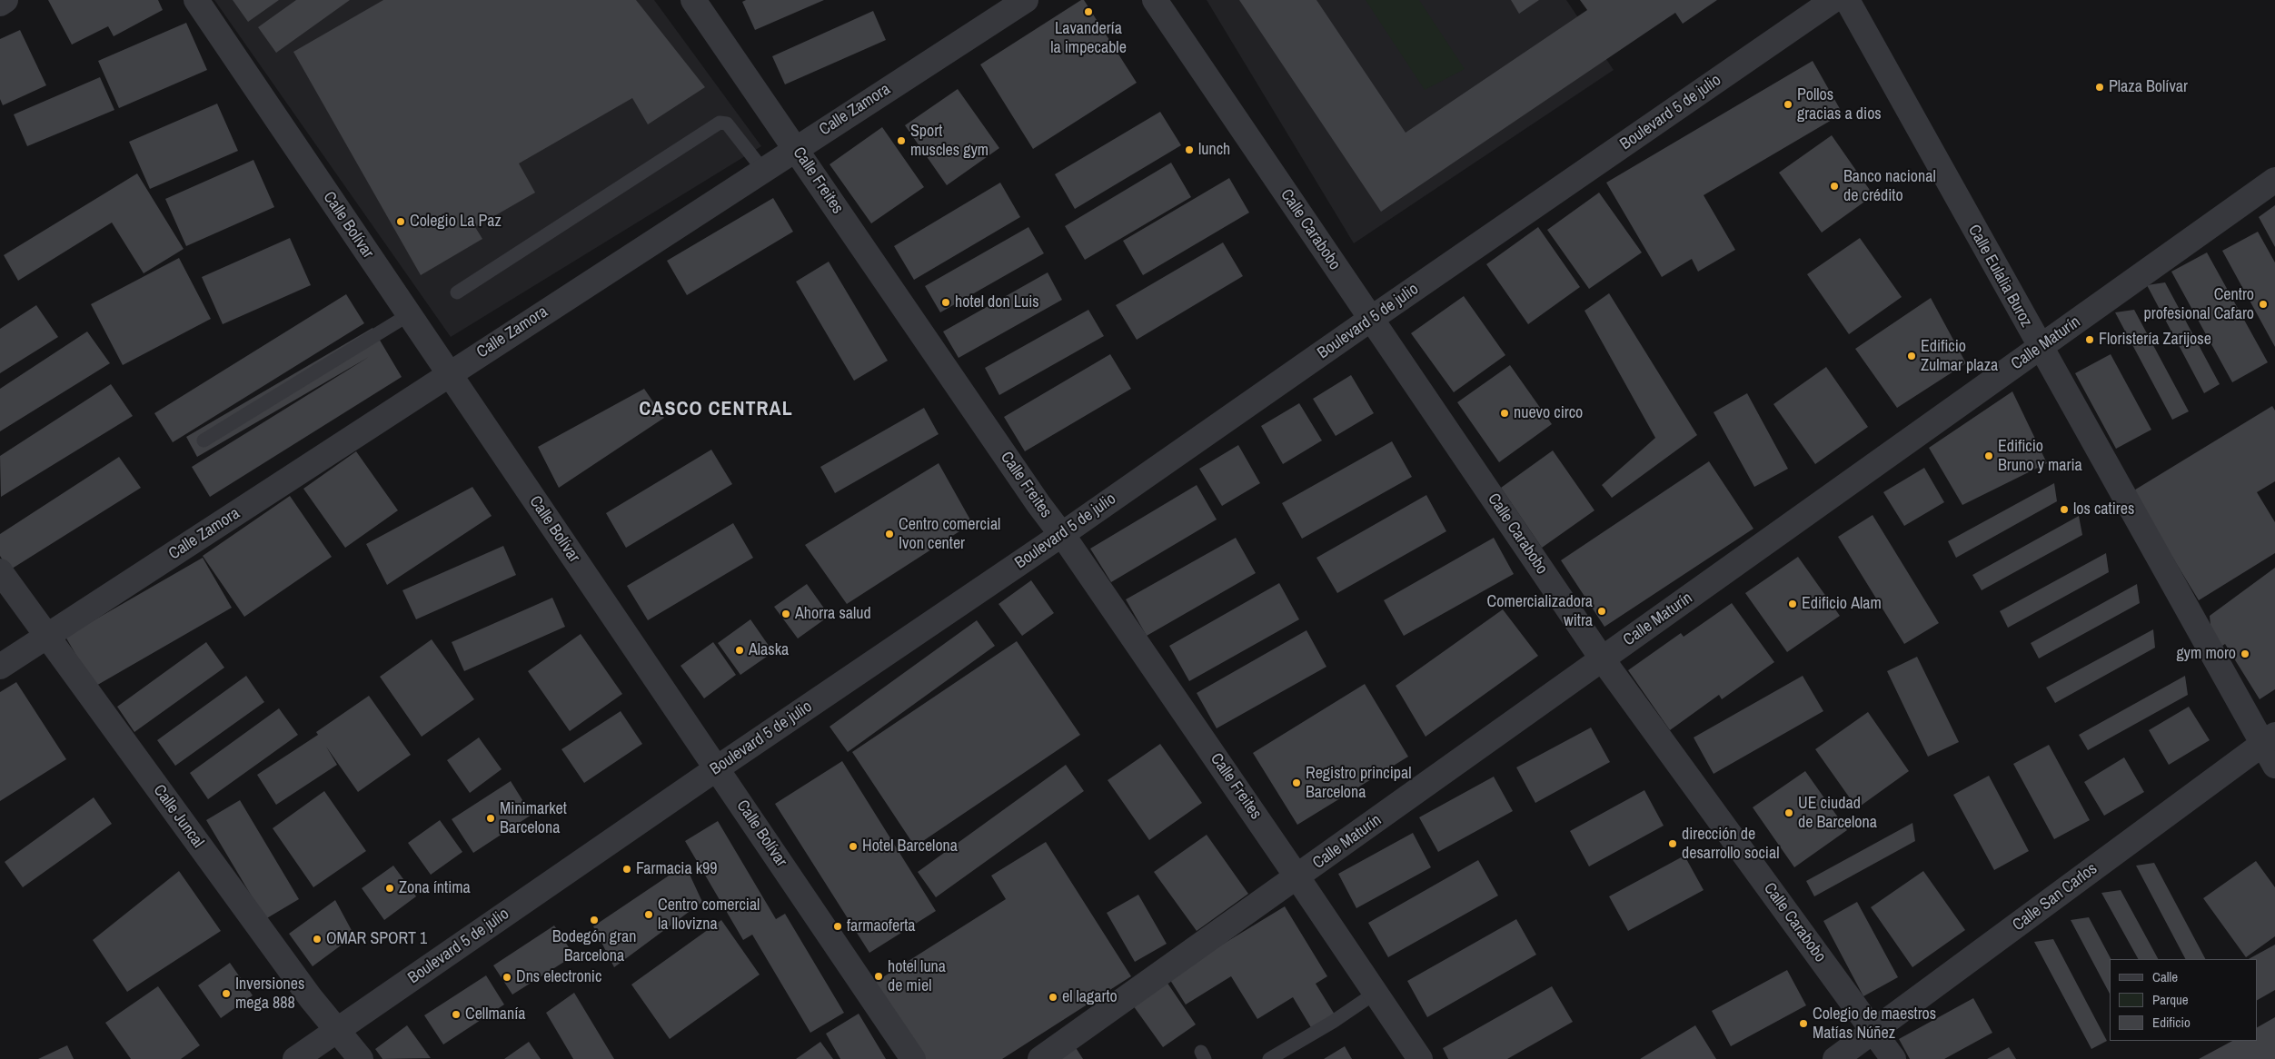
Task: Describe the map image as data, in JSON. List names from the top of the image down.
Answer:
{
  "streets": {
    "street": [
      "Calle Zamora",
      "Boulevard 5 de julio",
      "Calle Freites",
      "Calle Bolívar",
      "Calle Carabobo",
      "Calle Eulalia Buroz",
      "Calle Maturín",
      "Calle Juncal",
      "Calle San Carlos"
    ]
  },
  "crossings": [
    ["Calle Zamora", "Calle Freites"],
    ["Calle Zamora", "Calle Bolívar"],
    ["Calle Zamora", "Calle Juncal"],
    ["Boulevard 5 de julio", "Calle Freites"],
    ["Boulevard 5 de julio", "Calle Bolívar"],
    ["Boulevard 5 de julio", "Calle Carabobo"],
    ["Boulevard 5 de julio", "Calle Juncal"],
    ["Calle Freites", "Calle Maturín"],
    ["Calle Carabobo", "Calle Maturín"],
    ["Calle Carabobo", "Calle San Carlos"],
    ["Calle Eulalia Buroz", "Calle Maturín"],
    ["Calle Eulalia Buroz", "Calle San Carlos"]
  ],
  "districts": ["CASCO CENTRAL"],
  "places": [
    "Lavandería la impecable",
    "Plaza Bolívar",
    "Pollos gracias a dios",
    "Sport muscles gym",
    "lunch",
    "Banco nacional de crédito",
    "Colegio La Paz",
    "hotel don Luis",
    "Centro profesional Cafaro",
    "Floristería Zarijose",
    "Edificio Zulmar plaza",
    "nuevo circo",
    "Edificio Bruno y maria",
    "los catires",
    "Centro comercial Ivon center",
    "Edificio Alam",
    "Comercializadora witra",
    "Ahorra salud",
    "Alaska",
    "gym moro",
    "Registro principal Barcelona",
    "UE ciudad de Barcelona",
    "Minimarket Barcelona",
    "dirección de desarrollo social",
    "Hotel Barcelona",
    "Farmacia k99",
    "Zona íntima",
    "Centro comercial la llovizna",
    "Bodegón gran Barcelona",
    "farmaoferta",
    "OMAR SPORT 1",
    "hotel luna de miel",
    "Dns electronic",
    "Inversiones mega 888",
    "el lagarto",
    "Cellmanía",
    "Colegio de maestros Matías Núñez"
  ],
  "legend": ["Calle", "Parque", "Edificio"]
}
